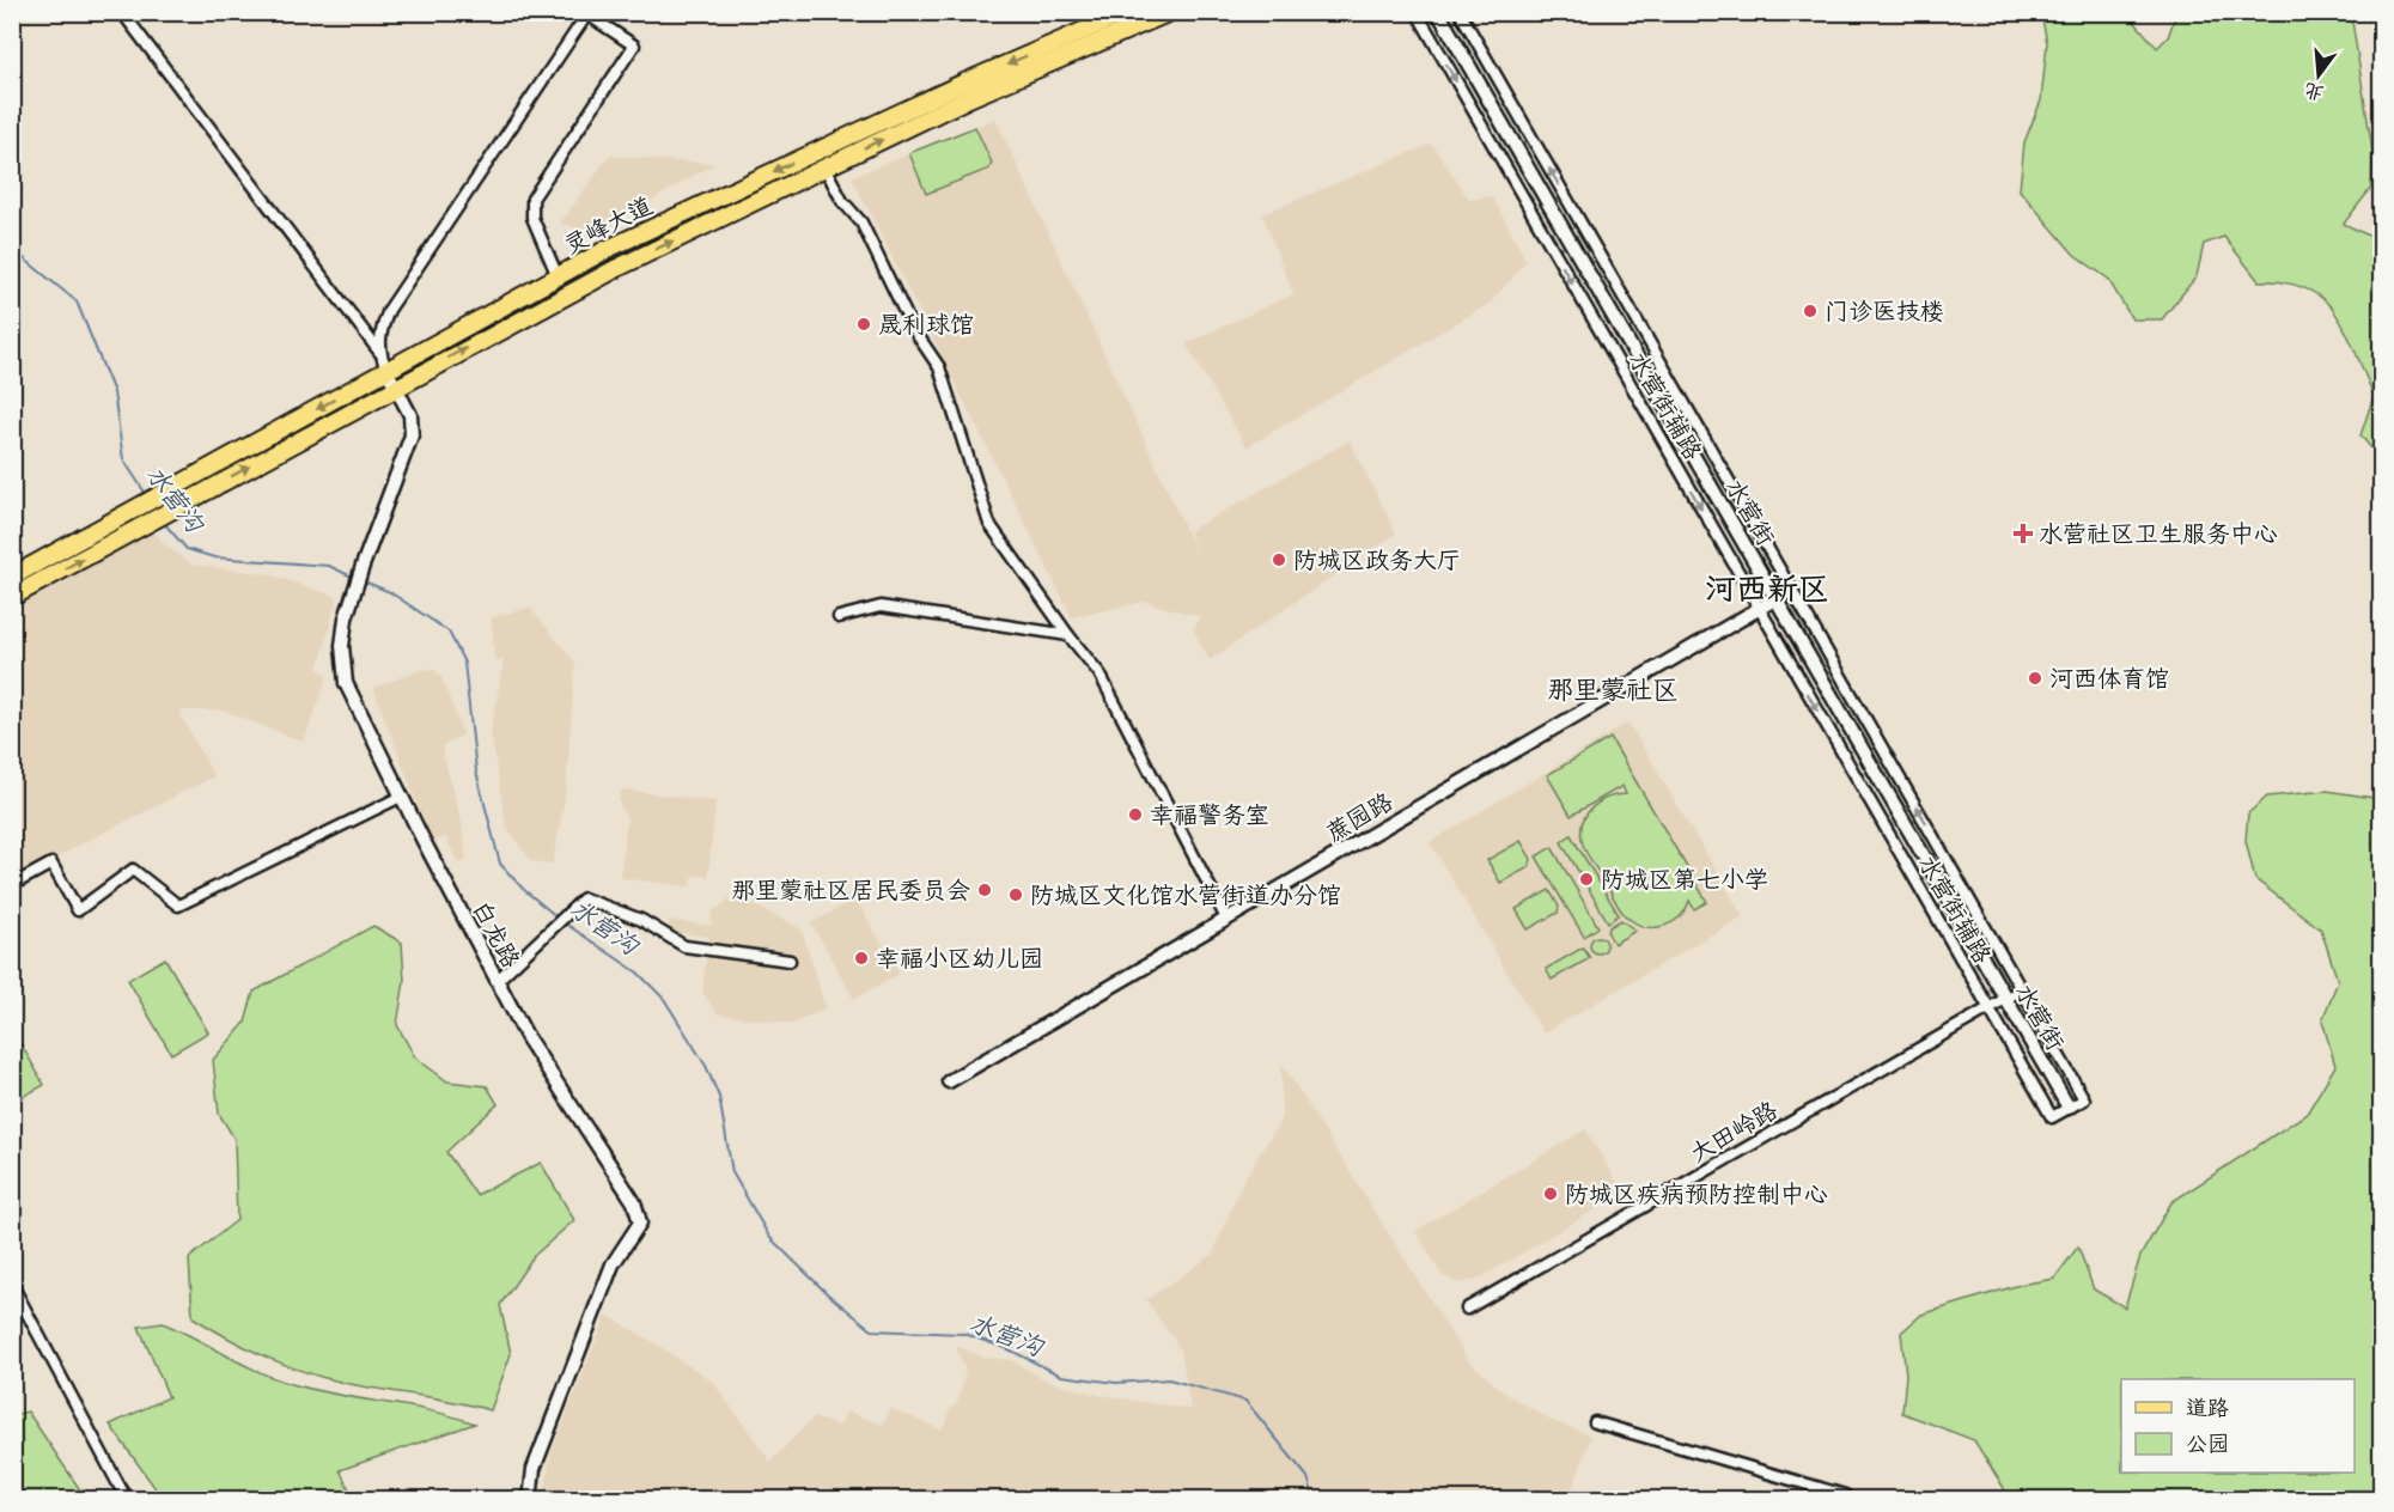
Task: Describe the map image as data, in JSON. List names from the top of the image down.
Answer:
{
  "streets": {
    "main road": ["灵峰大道"],
    "street": [
      "水营街辅路",
      "水营街",
      "蔗园路",
      "白龙路",
      "大田岭路"
    ]
  },
  "crossings": [
    ["灵峰大道", "白龙路"],
    ["水营街辅路", "水营街"],
    ["水营街辅路", "蔗园路"],
    ["水营街辅路", "大田岭路"],
    ["水营街", "蔗园路"],
    ["水营街", "大田岭路"]
  ],
  "districts": ["河西新区", "那里蒙社区"],
  "water": ["水营沟"],
  "places": {
    "other": [
      "门诊医技楼",
      "晟利球馆",
      "防城区政务大厅",
      "河西体育馆",
      "幸福警务室",
      "防城区第七小学",
      "那里蒙社区居民委员会",
      "防城区文化馆水营街道办分馆",
      "幸福小区幼儿园",
      "防城区疾病预防控制中心"
    ],
    "health": ["水营社区卫生服务中心"]
  },
  "legend": ["道路", "公园"],
  "north": "bottom"
}
